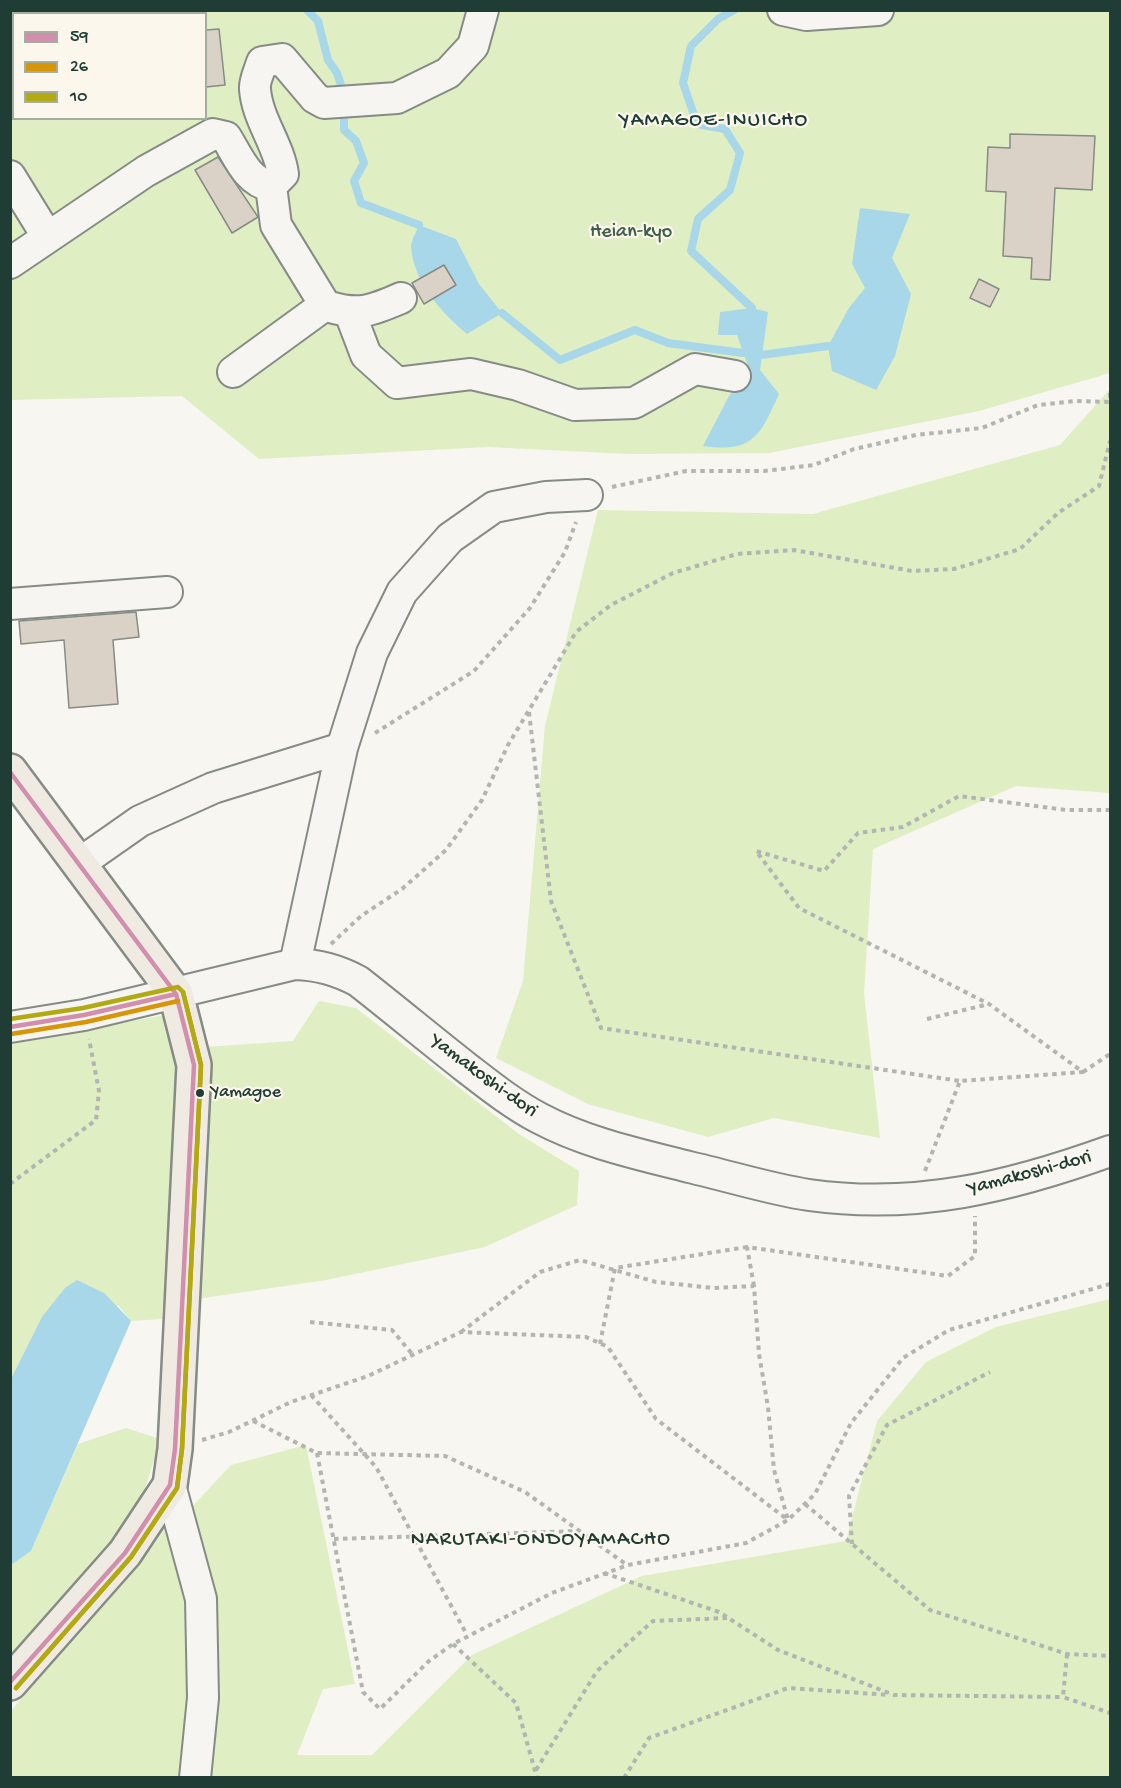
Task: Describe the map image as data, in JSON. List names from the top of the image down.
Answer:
{
  "streets": {
    "street": ["Yamakoshi-dori"]
  },
  "districts": ["YAMAGOE-INUICHO", "NARUTAKI-ONDOYAMACHO"],
  "parks": ["Heian-kyo"],
  "places": ["Yamagoe"],
  "lines": ["transit line 59", "transit line 10", "transit line 26"],
  "legend": ["59", "26", "10"]
}
